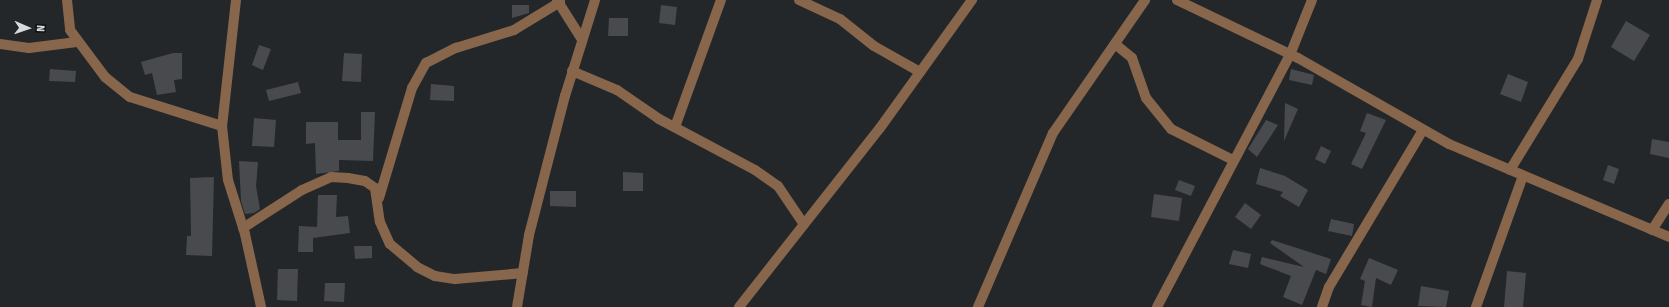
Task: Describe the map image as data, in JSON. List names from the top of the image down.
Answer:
{
  "north": "right"
}
